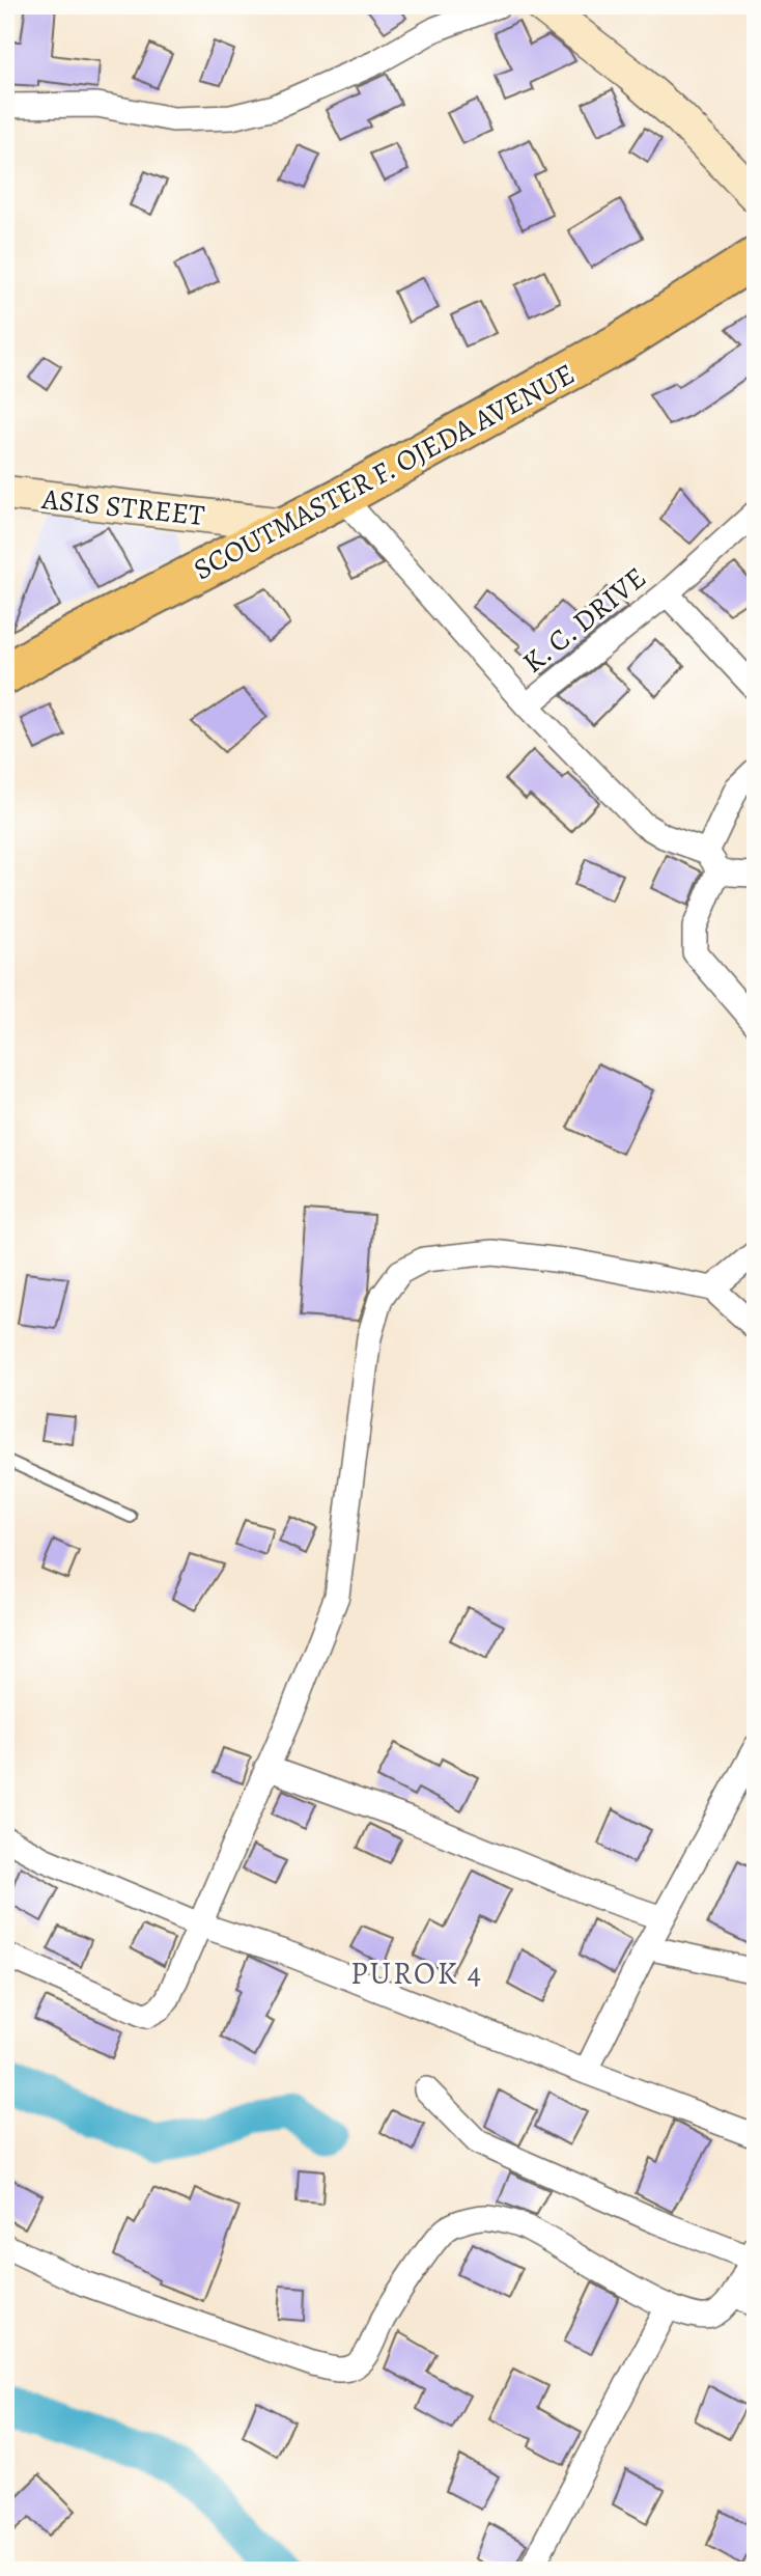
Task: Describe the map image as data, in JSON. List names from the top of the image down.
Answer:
{
  "streets": {
    "highway": ["SCOUTMASTER F. OJEDA AVENUE"],
    "street": ["ASIS STREET", "K. C. DRIVE"]
  },
  "crossings": [
    ["SCOUTMASTER F. OJEDA AVENUE", "ASIS STREET"],
    ["SCOUTMASTER F. OJEDA AVENUE", "K. C. DRIVE"]
  ],
  "districts": ["PUROK 4"]
}
